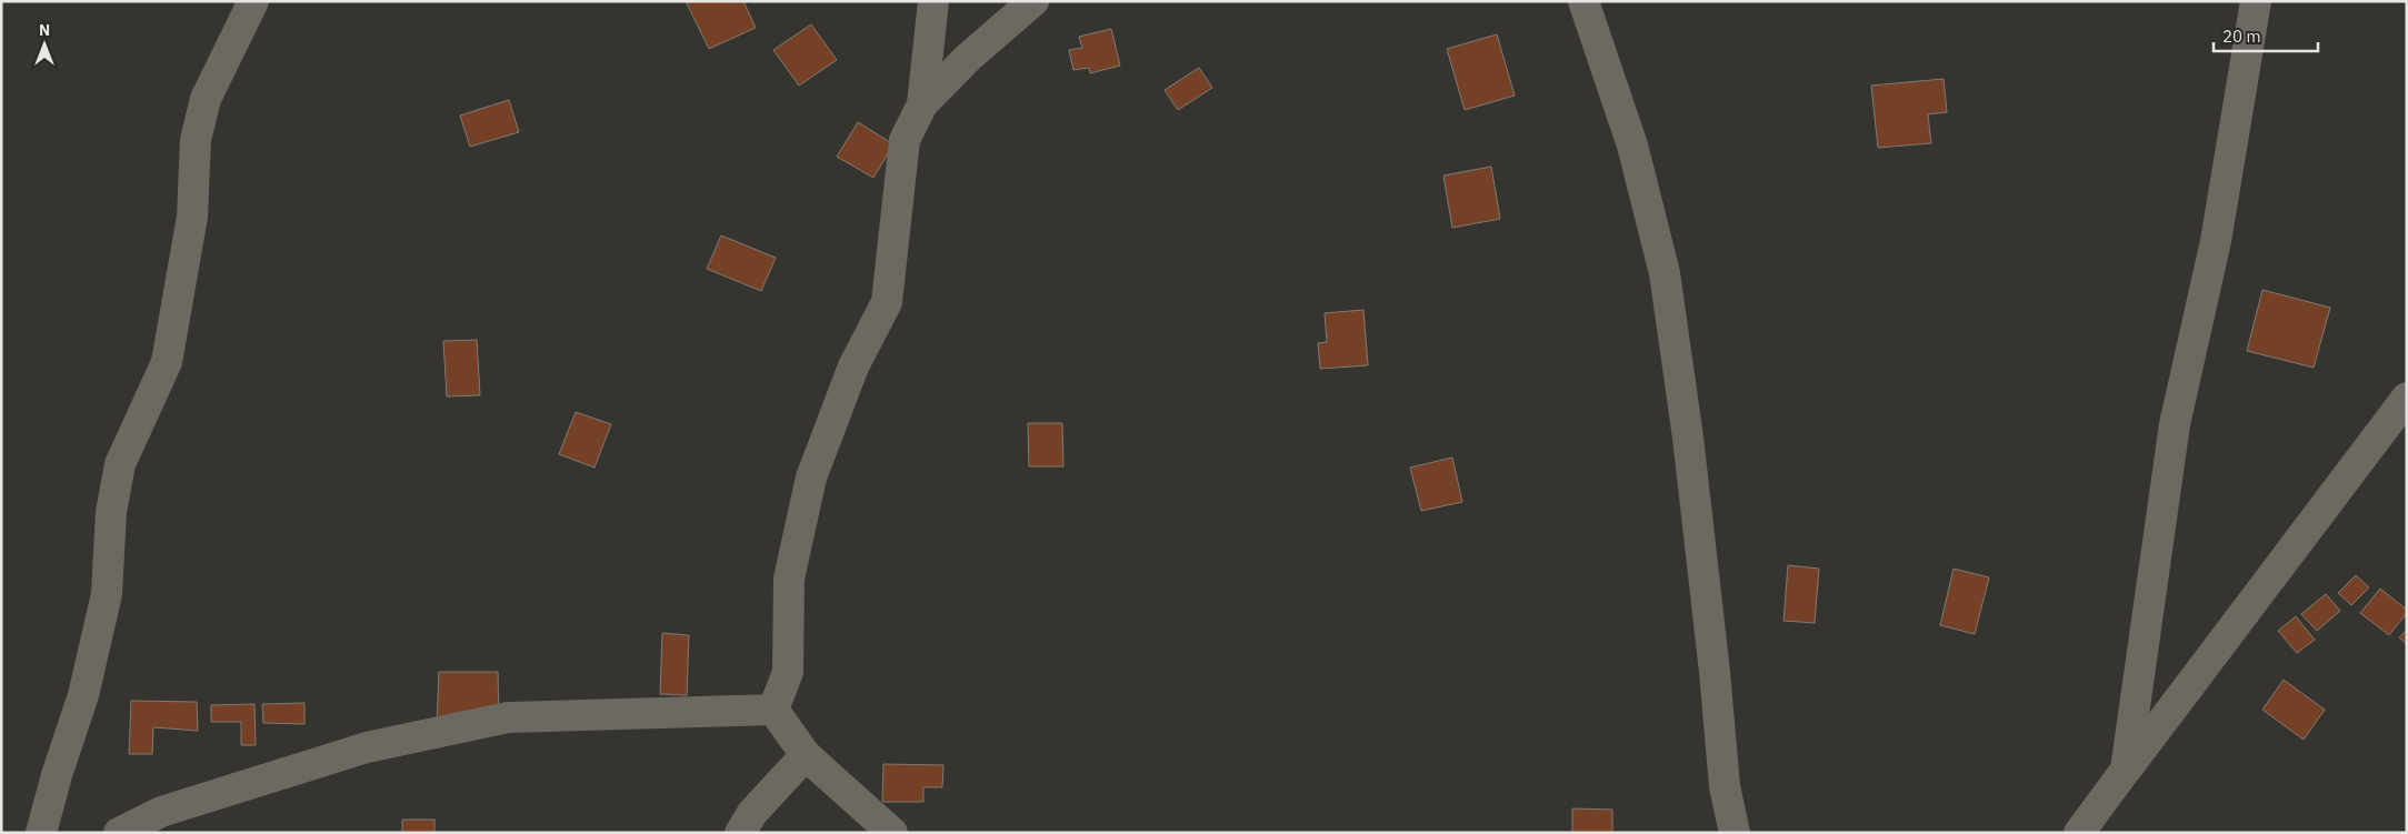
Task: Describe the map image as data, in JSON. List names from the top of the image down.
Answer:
{
  "scale_bar": "20 m",
  "north": "top"
}
